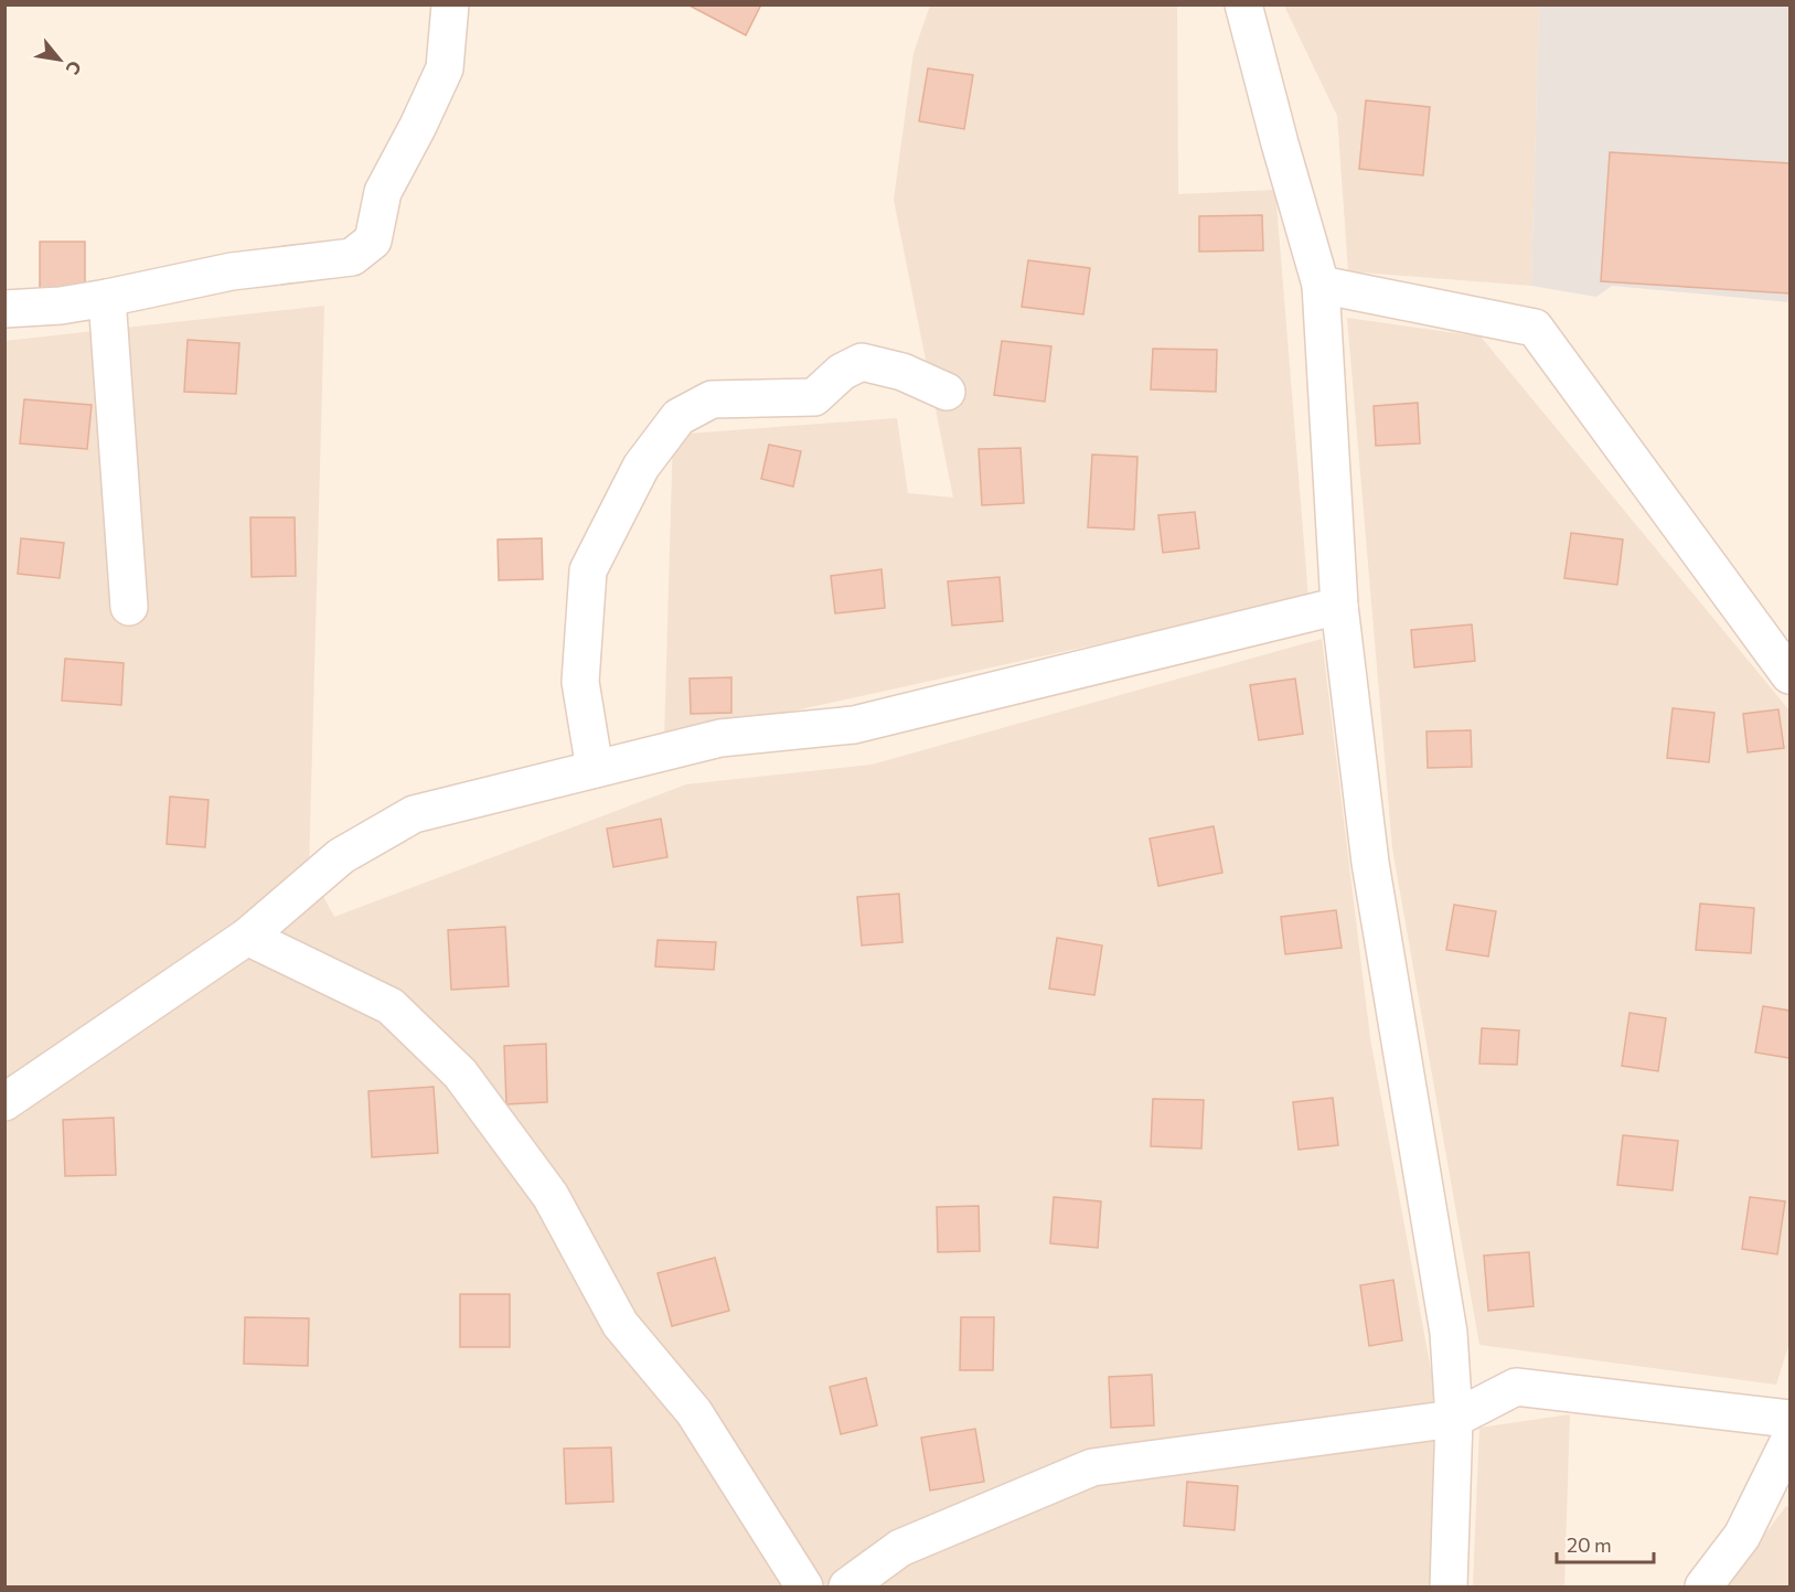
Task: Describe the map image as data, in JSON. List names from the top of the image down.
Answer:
{
  "scale_bar": "20 m",
  "north": "bottom right"
}
